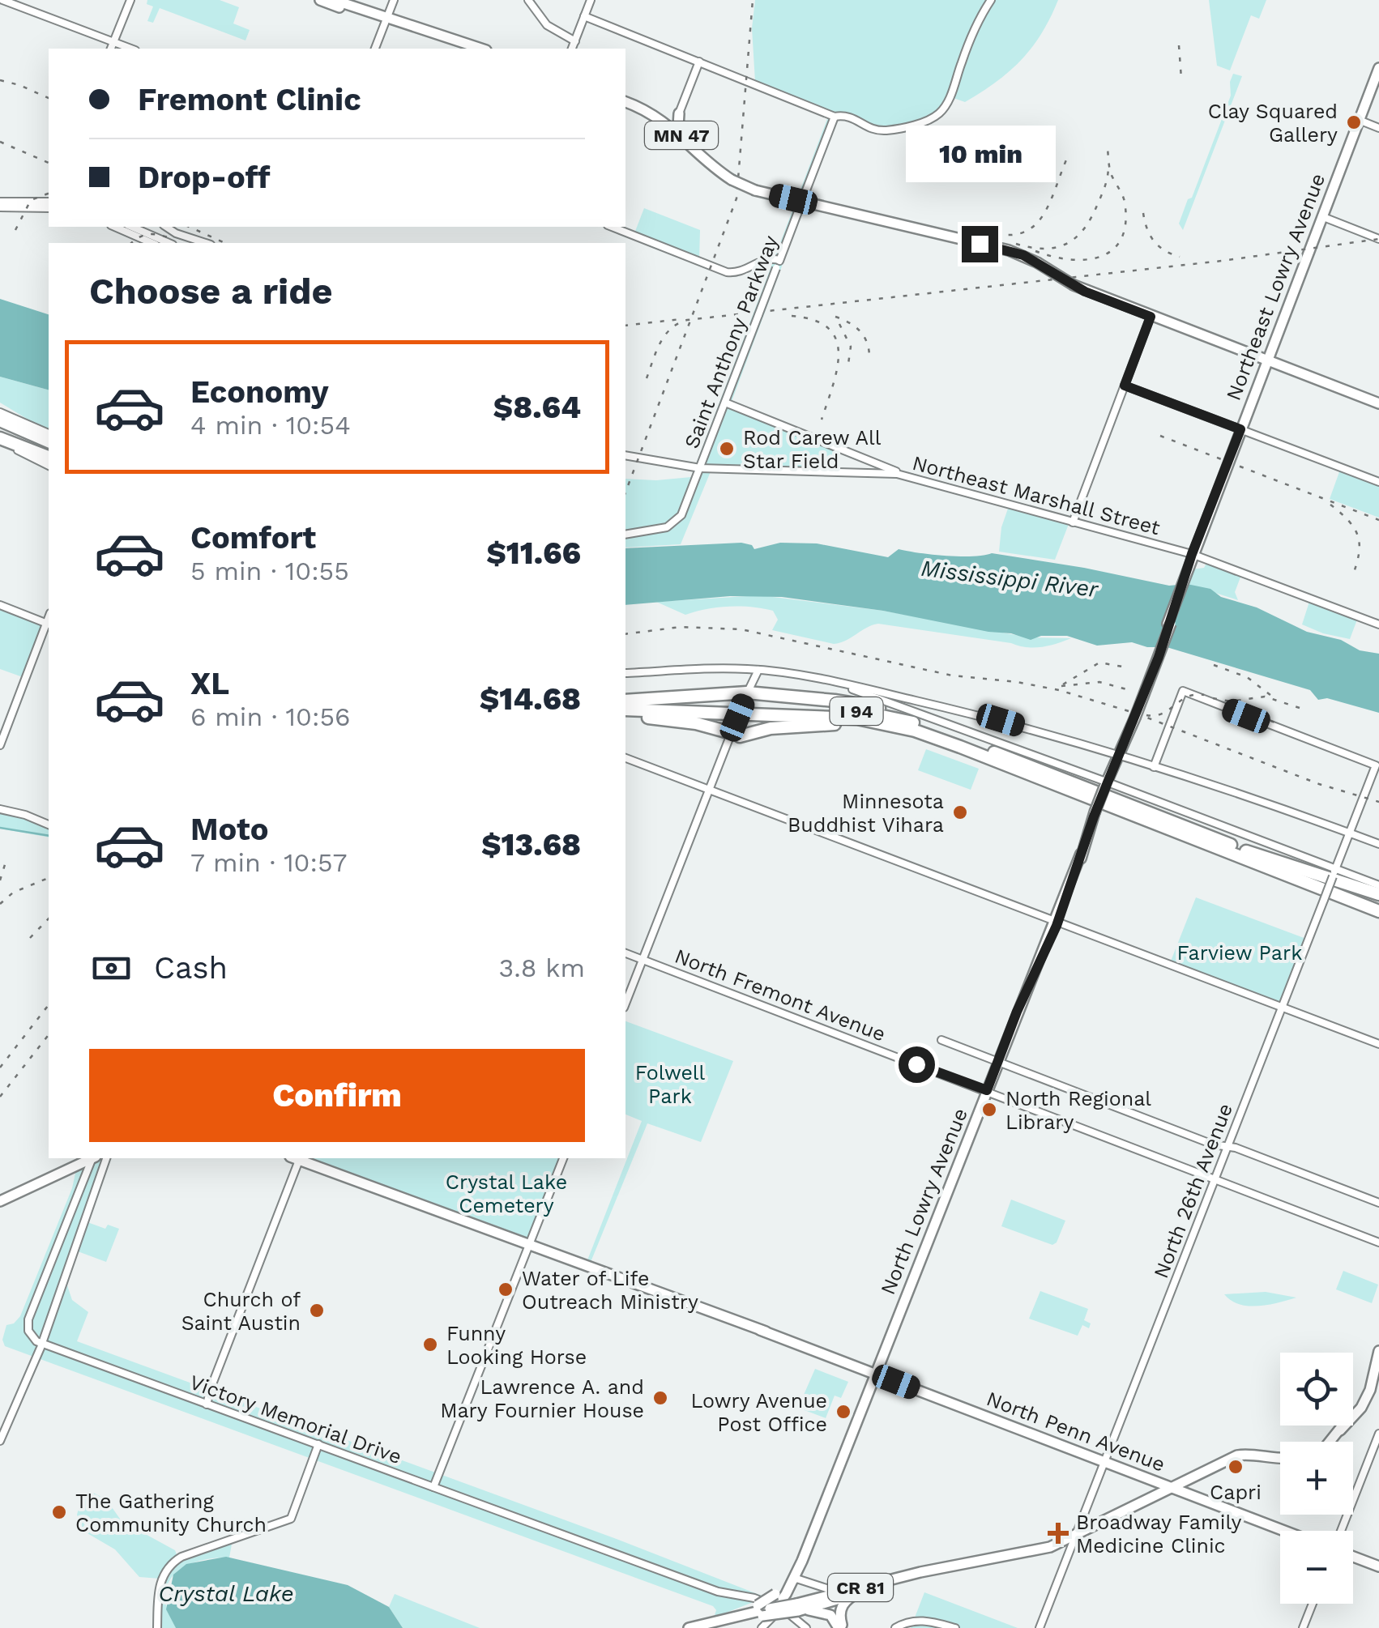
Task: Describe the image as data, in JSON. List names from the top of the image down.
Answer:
{
  "streets": {
    "highway": ["I 94"],
    "main road": [
      "MN 47",
      "Northeast Lowry Avenue",
      "North Lowry Avenue",
      "North Penn Avenue",
      "CR 81"
    ],
    "street": [
      "Saint Anthony Parkway",
      "Northeast Marshall Street",
      "North Fremont Avenue",
      "North 26th Avenue",
      "Victory Memorial Drive"
    ]
  },
  "crossings": [
    ["MN 47", "Northeast Lowry Avenue"],
    ["Northeast Lowry Avenue", "Northeast Marshall Street"],
    ["Northeast Lowry Avenue", "North Lowry Avenue"],
    ["Saint Anthony Parkway", "Northeast Marshall Street"],
    ["North Fremont Avenue", "North 26th Avenue"],
    ["North Fremont Avenue", "North Lowry Avenue"],
    ["North 26th Avenue", "North Penn Avenue"],
    ["North 26th Avenue", "CR 81"],
    ["North Lowry Avenue", "Victory Memorial Drive"],
    ["North Lowry Avenue", "North Penn Avenue"],
    ["North Lowry Avenue", "CR 81"],
    ["Victory Memorial Drive", "CR 81"],
    ["North Penn Avenue", "CR 81"]
  ],
  "water": ["Mississippi River", "Crystal Lake"],
  "parks": ["Farview Park", "Folwell Park", "Crystal Lake Cemetery"],
  "places": {
    "other": [
      "Clay Squared Gallery",
      "Rod Carew All Star Field",
      "Minnesota Buddhist Vihara",
      "North Regional Library",
      "Water of Life Outreach Ministry",
      "Church of Saint Austin",
      "Funny Looking Horse",
      "Lawrence A. and Mary Fournier House",
      "Lowry Avenue Post Office",
      "Capri",
      "The Gathering Community Church"
    ],
    "health": ["Broadway Family Medicine Clinic"]
  },
  "page": {
    "banner": ["Fremont Clinic", "Drop-off"],
    "bubble": "10 min",
    "heading": "Choose a ride",
    "list": [
      {
        "name": "Economy",
        "note": "4 min · 10:54",
        "value": "$8.64"
      },
      {
        "name": "Comfort",
        "note": "5 min · 10:55",
        "value": "$11.66"
      },
      {
        "name": "XL",
        "note": "6 min · 10:56",
        "value": "$14.68"
      },
      {
        "name": "Moto",
        "note": "7 min · 10:57",
        "value": "$13.68"
      }
    ],
    "pay": ["Cash", "3.8 km"],
    "buttons": "Confirm",
    "map_buttons": ["+", "−"]
  }
}
